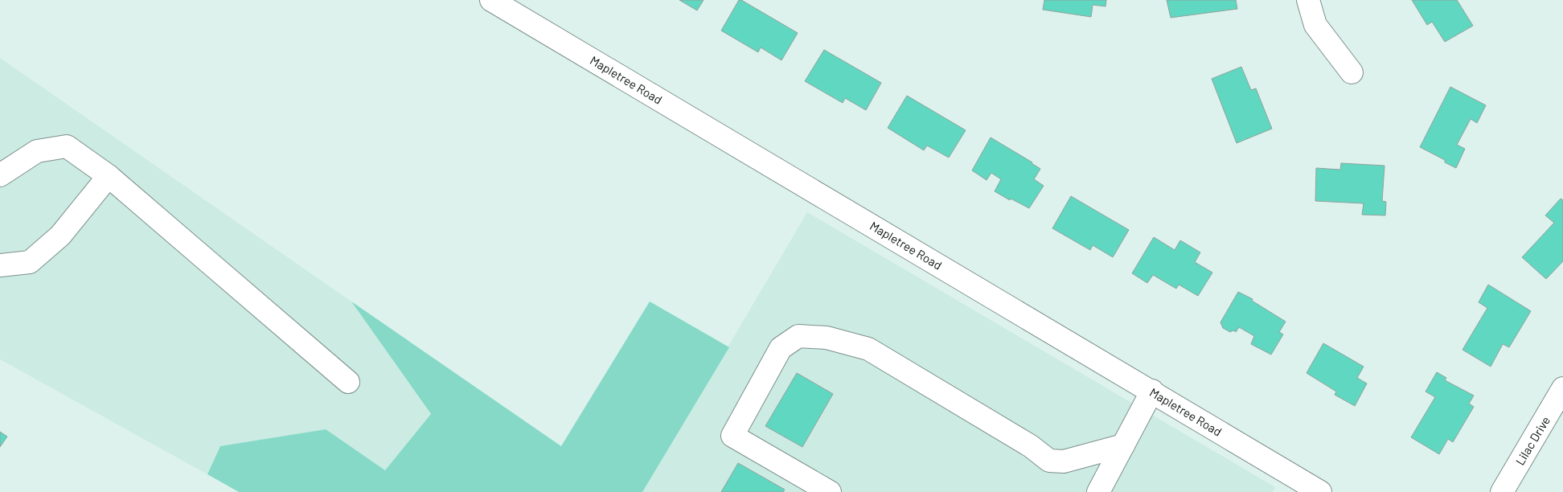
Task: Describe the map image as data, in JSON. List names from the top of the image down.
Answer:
{
  "streets": {
    "street": ["Mapletree Road", "Lilac Drive"]
  }
}
